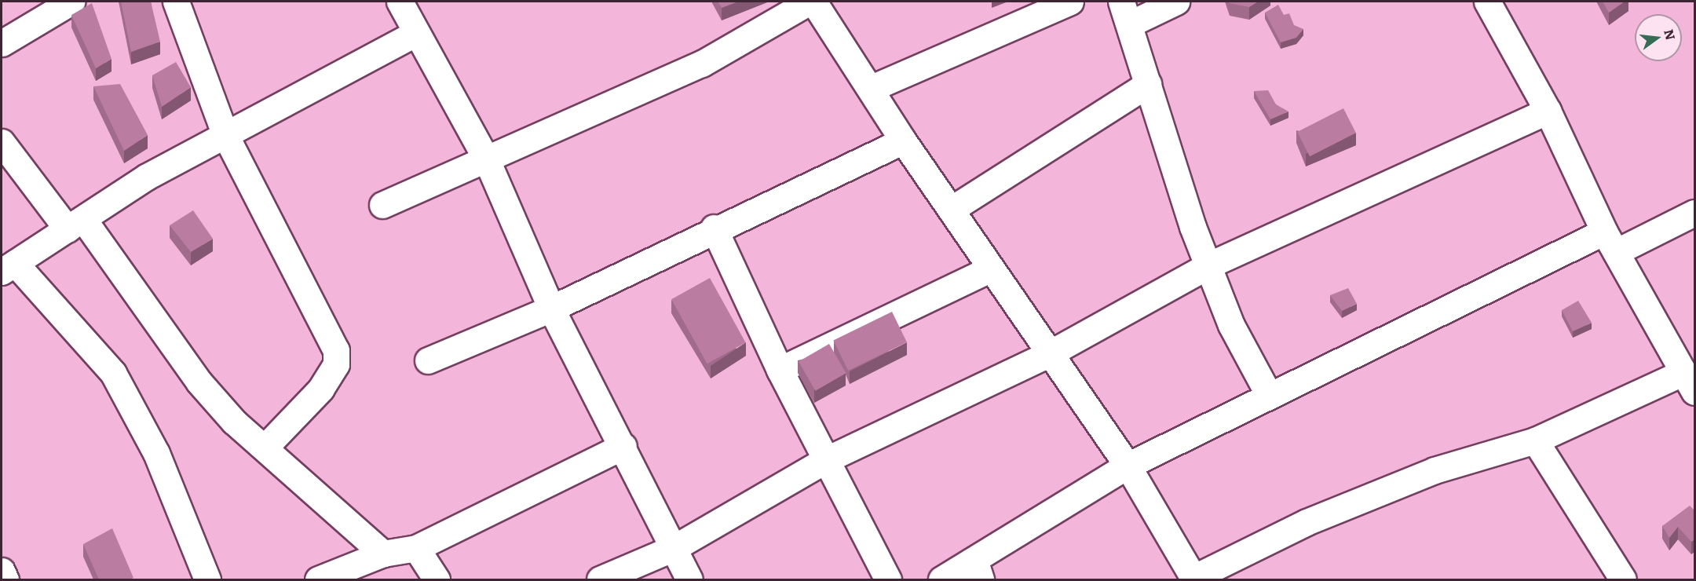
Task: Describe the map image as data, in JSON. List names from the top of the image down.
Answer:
{
  "north": "right"
}
